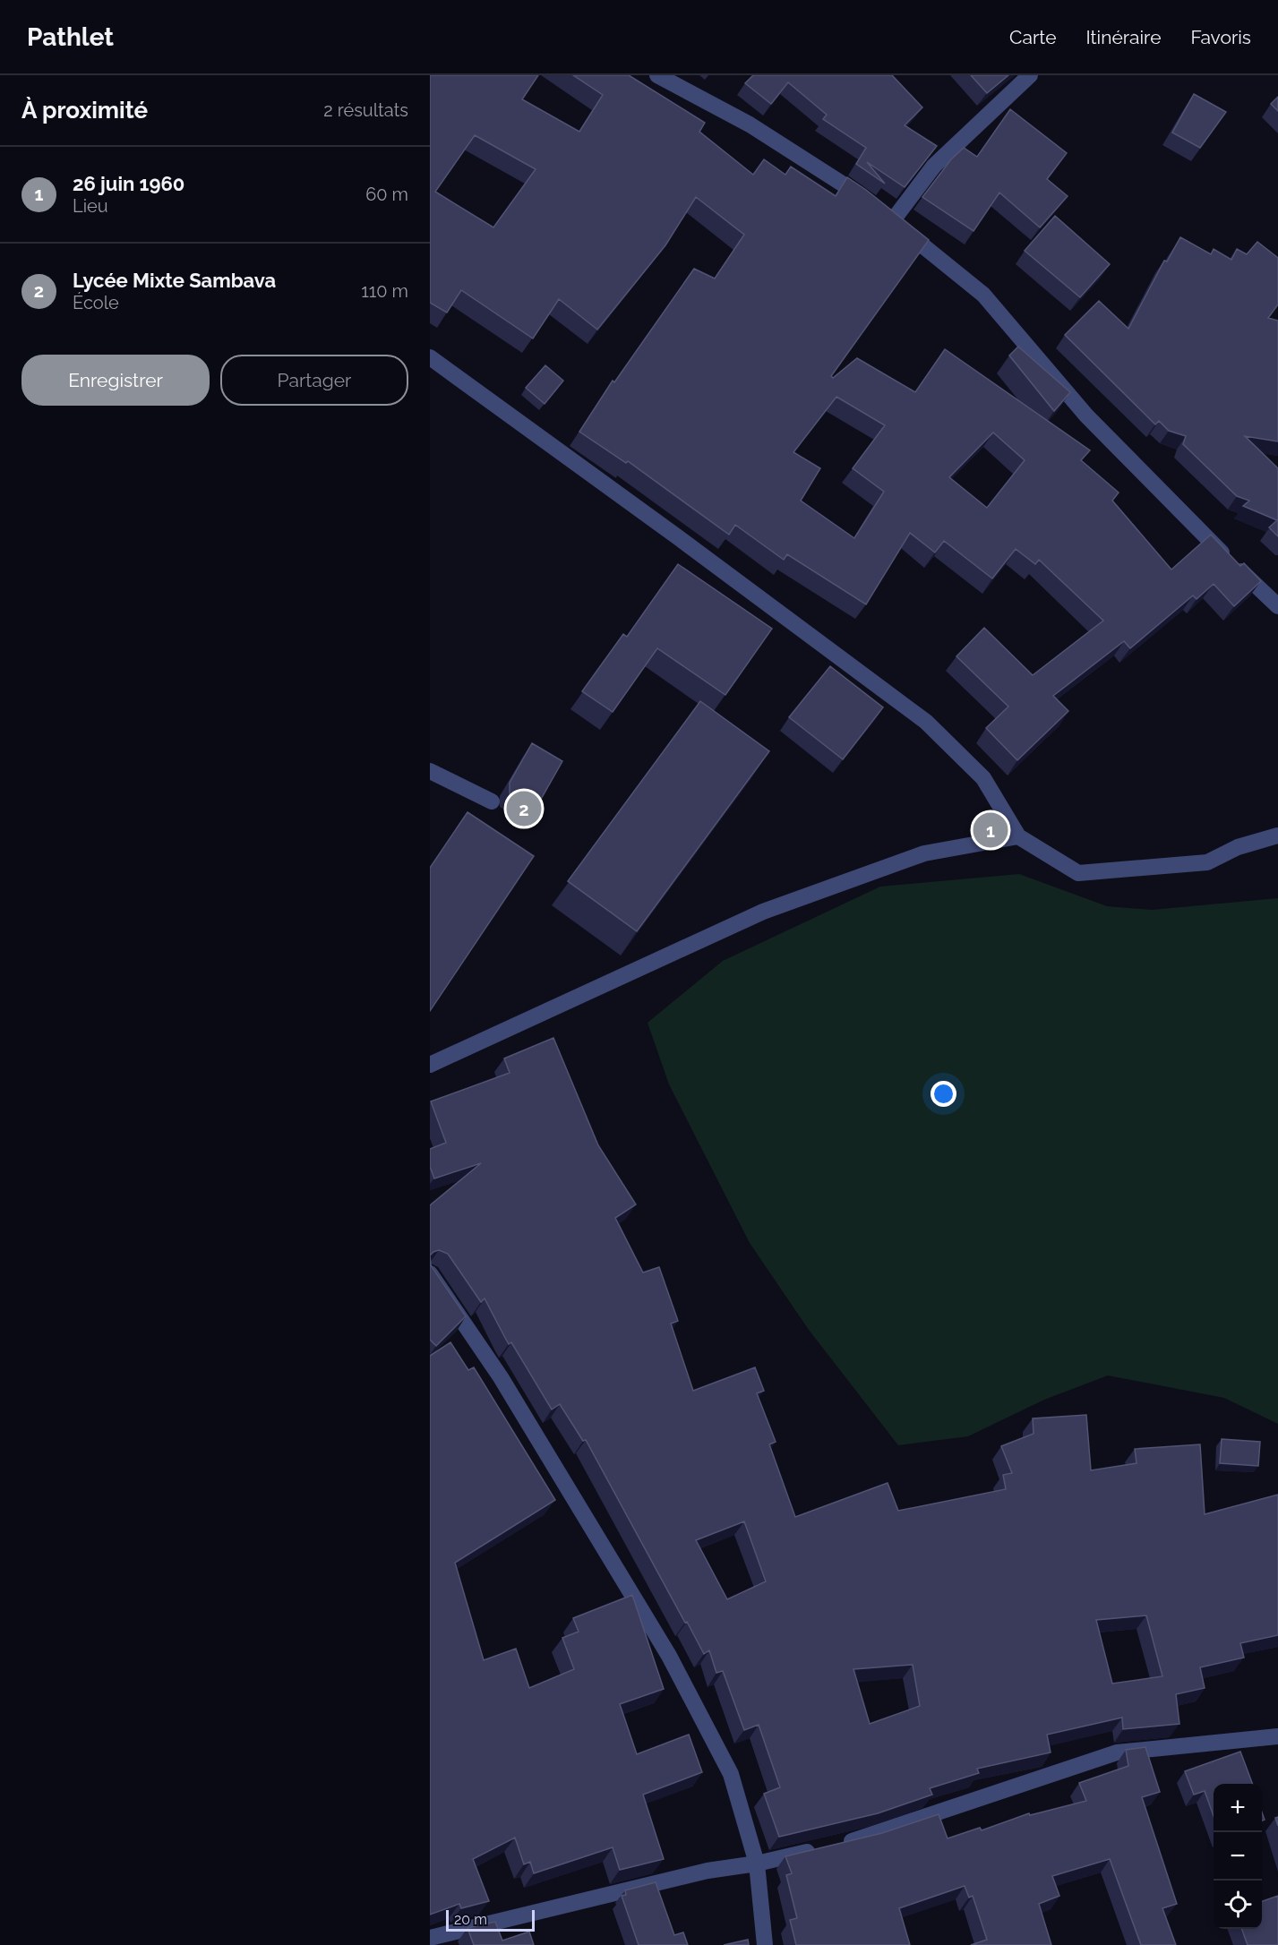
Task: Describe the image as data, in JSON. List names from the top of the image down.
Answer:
{
  "scale_bar": "20 m",
  "page": {
    "header": "Pathlet",
    "nav": ["Carte", "Itinéraire", "Favoris"],
    "heading": ["À proximité", "2 résultats"],
    "list": [
      {
        "mark": "1",
        "name": "26 juin 1960",
        "note": "Lieu",
        "value": "60 m"
      },
      {
        "mark": "2",
        "name": "Lycée Mixte Sambava",
        "note": "École",
        "value": "110 m"
      }
    ],
    "buttons": ["Enregistrer", "Partager"],
    "pins": ["2", "1"],
    "map_buttons": ["+", "−"],
    "scale": "20 m"
  }
}
